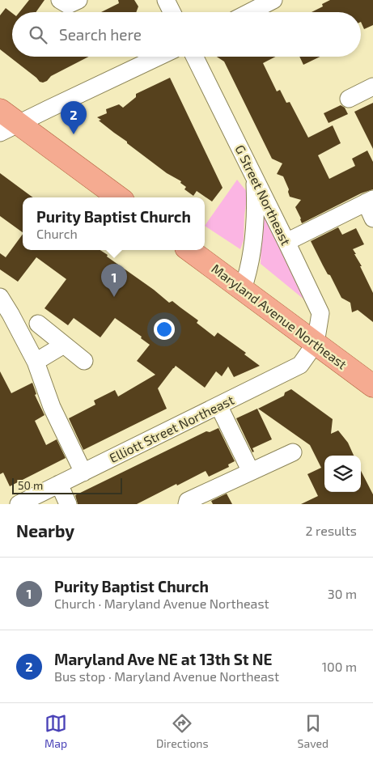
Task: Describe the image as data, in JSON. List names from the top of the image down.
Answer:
{
  "streets": {
    "main road": ["Maryland Avenue Northeast"],
    "street": ["G Street Northeast", "Elliott Street Northeast"]
  },
  "crossings": [
    ["G Street Northeast", "Maryland Avenue Northeast"],
    ["G Street Northeast", "Elliott Street Northeast"],
    ["Maryland Avenue Northeast", "Elliott Street Northeast"]
  ],
  "scale_bar": "50 m",
  "page": {
    "search": "Search here",
    "pins": ["2", "1"],
    "popup": ["Purity Baptist Church", "Church"],
    "scale": "50 m",
    "heading": ["Nearby", "2 results"],
    "list": [
      {
        "mark": "1",
        "name": "Purity Baptist Church",
        "note": "Church · Maryland Avenue Northeast",
        "value": "30 m"
      },
      {
        "mark": "2",
        "name": "Maryland Ave NE at 13th St NE",
        "note": "Bus stop · Maryland Avenue Northeast",
        "value": "100 m"
      }
    ],
    "nav": ["Map", "Directions", "Saved"]
  }
}
